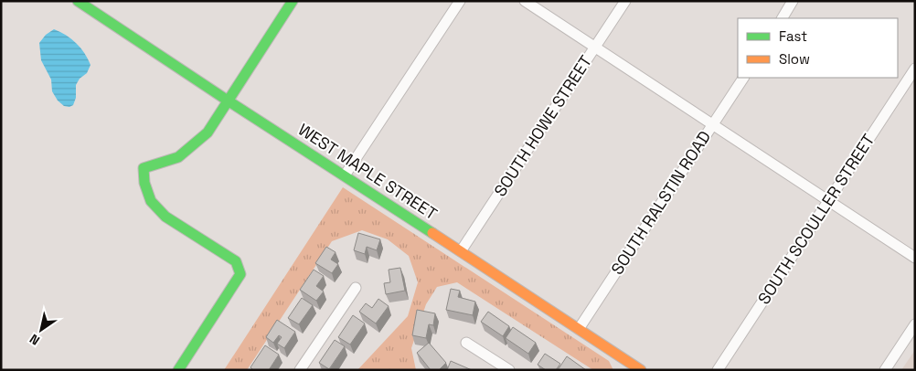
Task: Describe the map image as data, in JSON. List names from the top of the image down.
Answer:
{
  "streets": {
    "main road": ["WEST MAPLE STREET"],
    "street": ["SOUTH HOWE STREET", "SOUTH RALSTIN ROAD", "SOUTH SCOULLER STREET"]
  },
  "crossings": [
    ["SOUTH HOWE STREET", "WEST MAPLE STREET"],
    ["WEST MAPLE STREET", "SOUTH RALSTIN ROAD"]
  ],
  "legend": ["Fast", "Slow"],
  "north": "bottom left"
}
